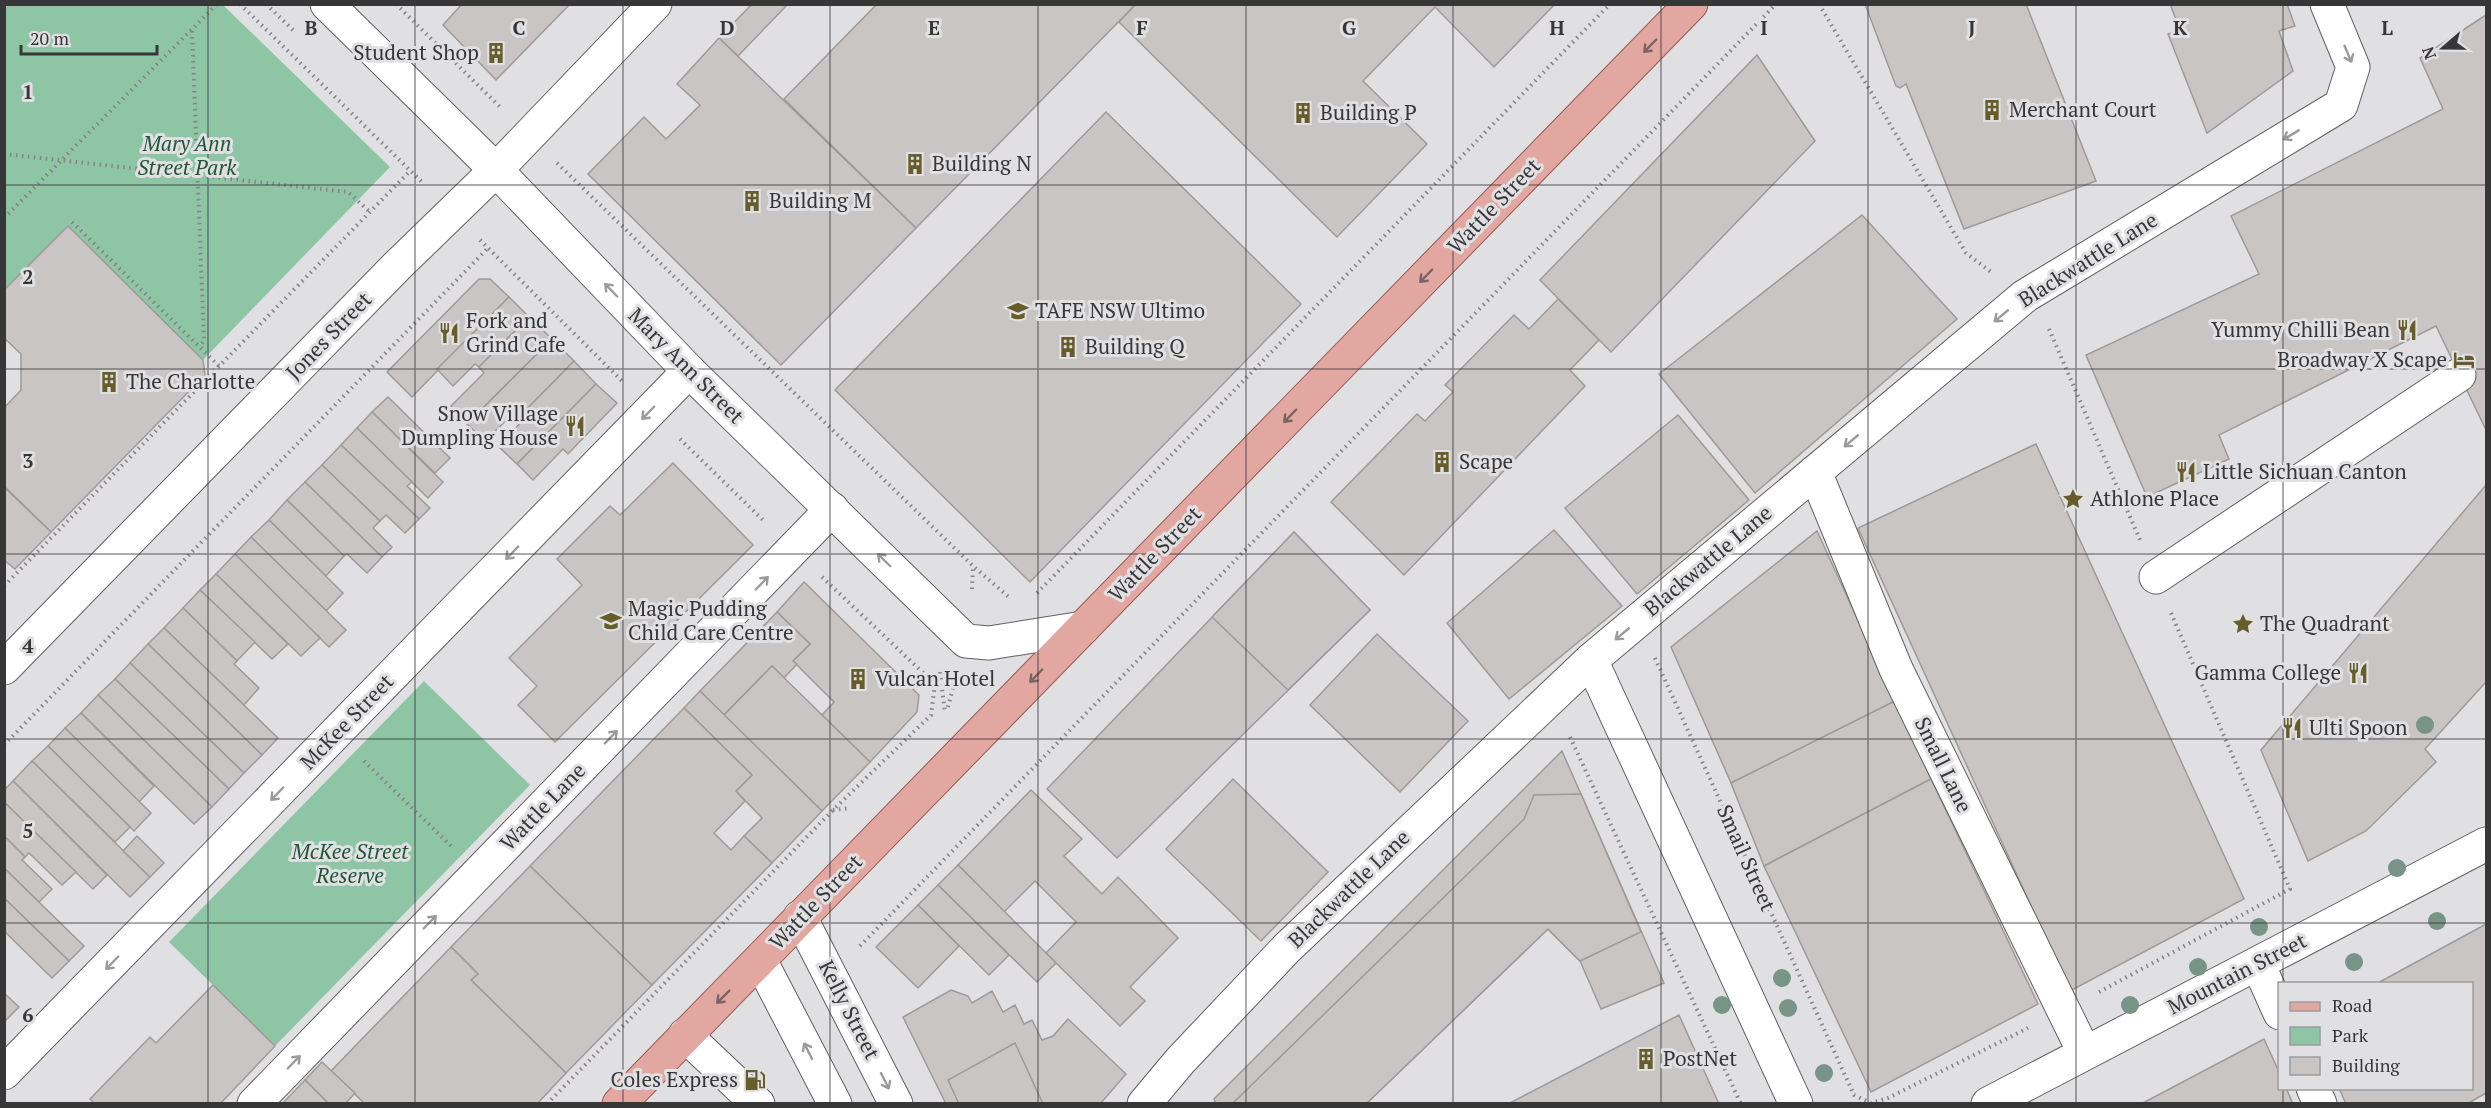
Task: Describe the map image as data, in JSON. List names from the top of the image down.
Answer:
{
  "streets": {
    "main road": ["Wattle Street"],
    "street": [
      "Blackwattle Lane",
      "Jones Street",
      "Mary Ann Street",
      "McKee Street",
      "Small Lane",
      "Wattle Lane",
      "Mountain Street",
      "Kelly Street"
    ],
    "path": ["Smail Street"]
  },
  "crossings": [
    ["Wattle Street", "Mary Ann Street"],
    ["Wattle Street", "Kelly Street"],
    ["Blackwattle Lane", "Small Lane"],
    ["Blackwattle Lane", "Smail Street"],
    ["Jones Street", "Mary Ann Street"],
    ["Mary Ann Street", "McKee Street"],
    ["Mary Ann Street", "Wattle Lane"],
    ["Small Lane", "Mountain Street"]
  ],
  "one_way": [
    "Wattle Street",
    "Blackwattle Lane",
    "Mary Ann Street",
    "McKee Street",
    "Wattle Lane"
  ],
  "parks": ["Mary Ann Street Park", "McKee Street Reserve"],
  "places": {
    "building": [
      "Student Shop",
      "Merchant Court",
      "Building P",
      "Building N",
      "Building M",
      "Building Q",
      "The Charlotte",
      "Scape",
      "Vulcan Hotel",
      "PostNet"
    ],
    "school or university": ["TAFE NSW Ultimo", "Magic Pudding Child Care Centre"],
    "restaurant": [
      "Yummy Chilli Bean",
      "Fork and Grind Cafe",
      "Snow Village Dumpling House",
      "Little Sichuan Canton",
      "Gamma College",
      "Ulti Spoon"
    ],
    "hotel": ["Broadway X Scape"],
    "place": ["Athlone Place", "The Quadrant"],
    "fuel station": ["Coles Express"]
  },
  "legend": ["Road", "Park", "Building"],
  "scale_bar": "20 m",
  "north": "left",
  "grid": {
    "columns": [
      "B",
      "C",
      "D",
      "E",
      "F",
      "G",
      "H",
      "I",
      "J",
      "K",
      "L"
    ],
    "rows": [
      "1",
      "2",
      "3",
      "4",
      "5",
      "6"
    ]
  }
}
